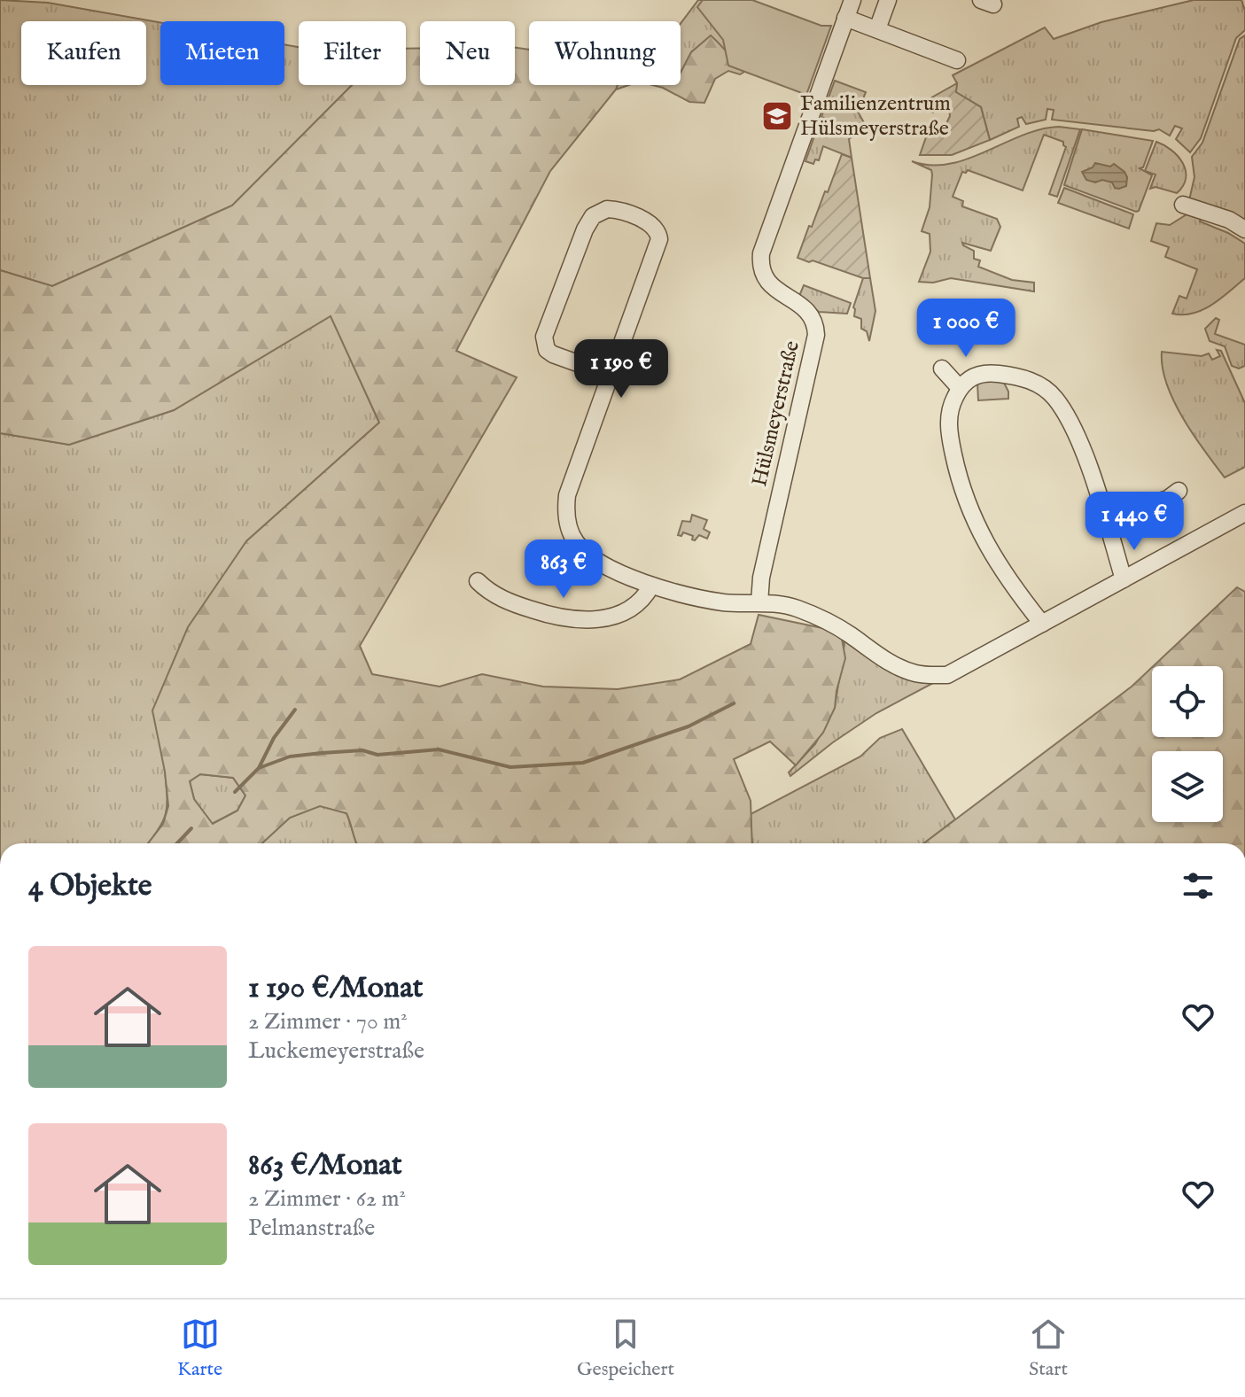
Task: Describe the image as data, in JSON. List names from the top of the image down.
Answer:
{
  "streets": {
    "street": ["Hülsmeyerstraße"]
  },
  "places": {
    "school or university": ["Familienzentrum Hülsmeyerstraße"]
  },
  "page": {
    "chip": [
      "Kaufen",
      "Mieten",
      "Filter",
      "Neu",
      "Wohnung"
    ],
    "price": [
      "1 000 €",
      "1 190 €",
      "1 440 €",
      "863 €"
    ],
    "heading": "4 Objekte",
    "list": [
      {
        "name": "1 190 €/Monat",
        "note": "2 Zimmer · 70 m² · Luckemeyerstraße"
      },
      {
        "name": "863 €/Monat",
        "note": "2 Zimmer · 62 m² · Pelmanstraße"
      }
    ],
    "tabs": ["Karte", "Gespeichert", "Start"]
  }
}
